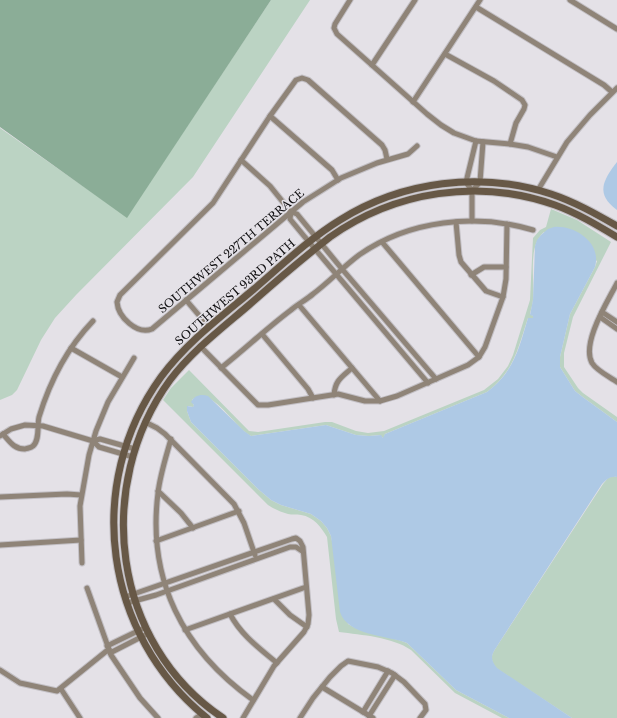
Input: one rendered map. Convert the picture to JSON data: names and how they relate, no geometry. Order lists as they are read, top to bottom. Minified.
{"streets":{"street":["SOUTHWEST 227TH TERRACE","SOUTHWEST 93RD PATH"]}}
